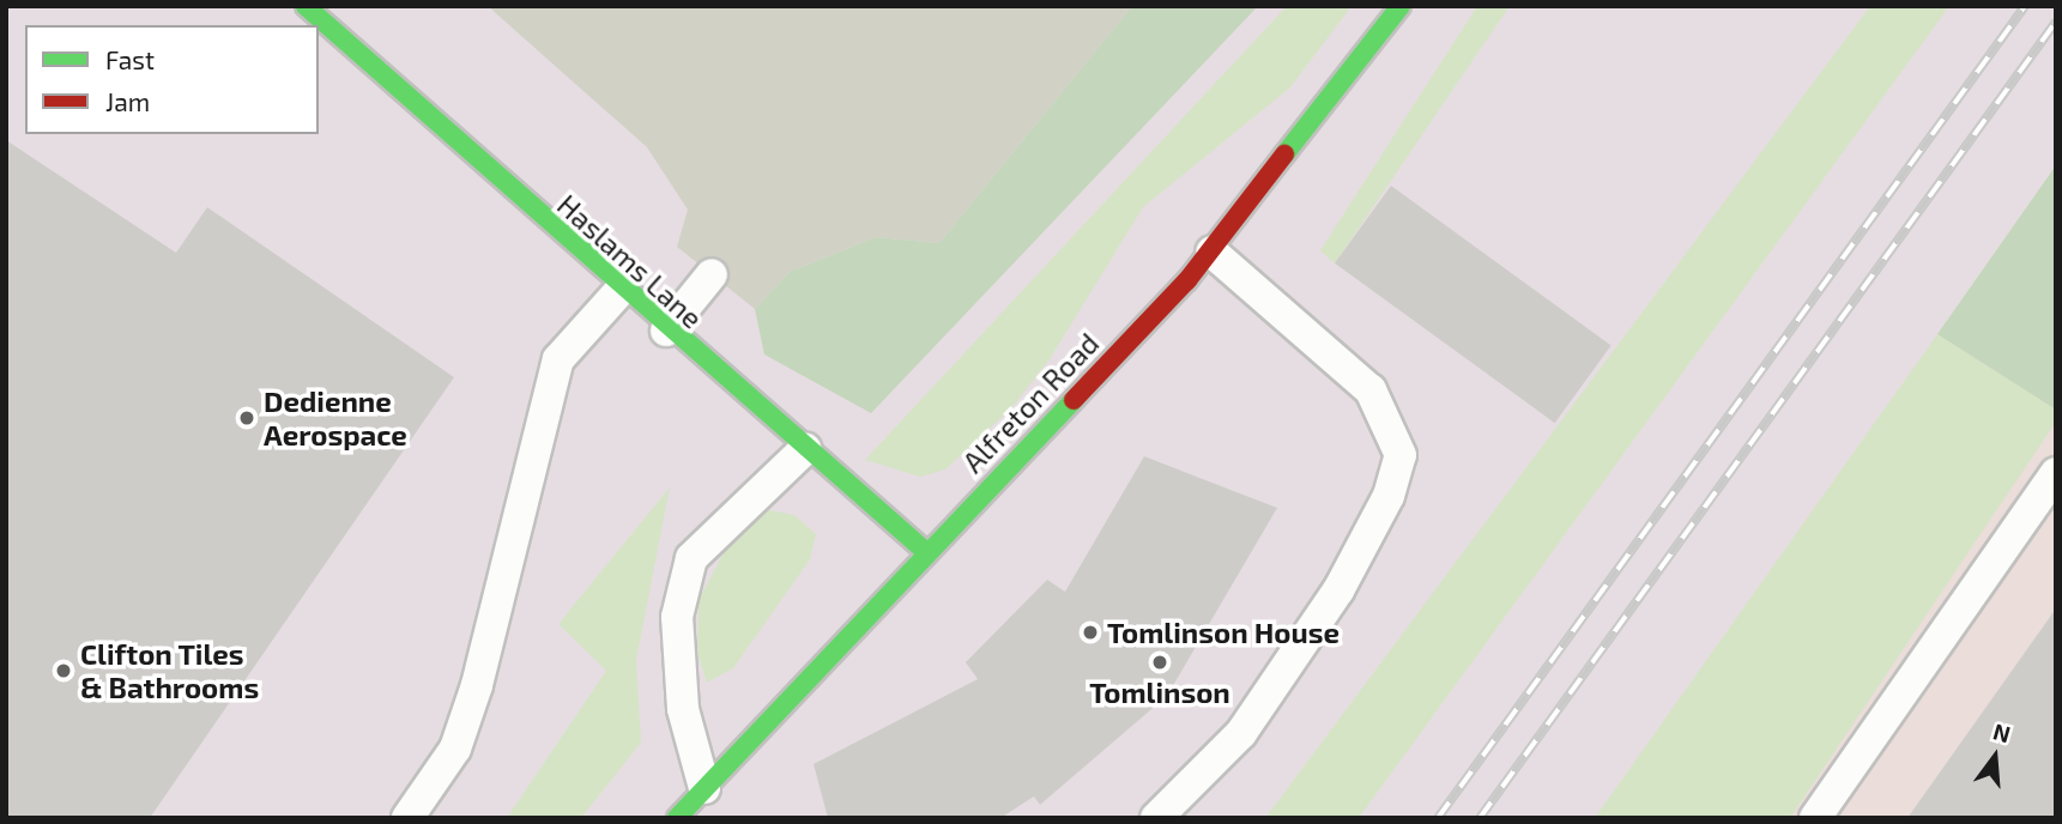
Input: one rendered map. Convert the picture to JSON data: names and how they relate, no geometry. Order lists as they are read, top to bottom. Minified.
{"streets":{"street":["Haslams Lane","Alfreton Road"]},"crossings":[["Haslams Lane","Alfreton Road"]],"places":["Dedienne Aerospace","Tomlinson House","Tomlinson","Clifton Tiles & Bathrooms"],"legend":["Fast","Jam"],"north":"top"}
